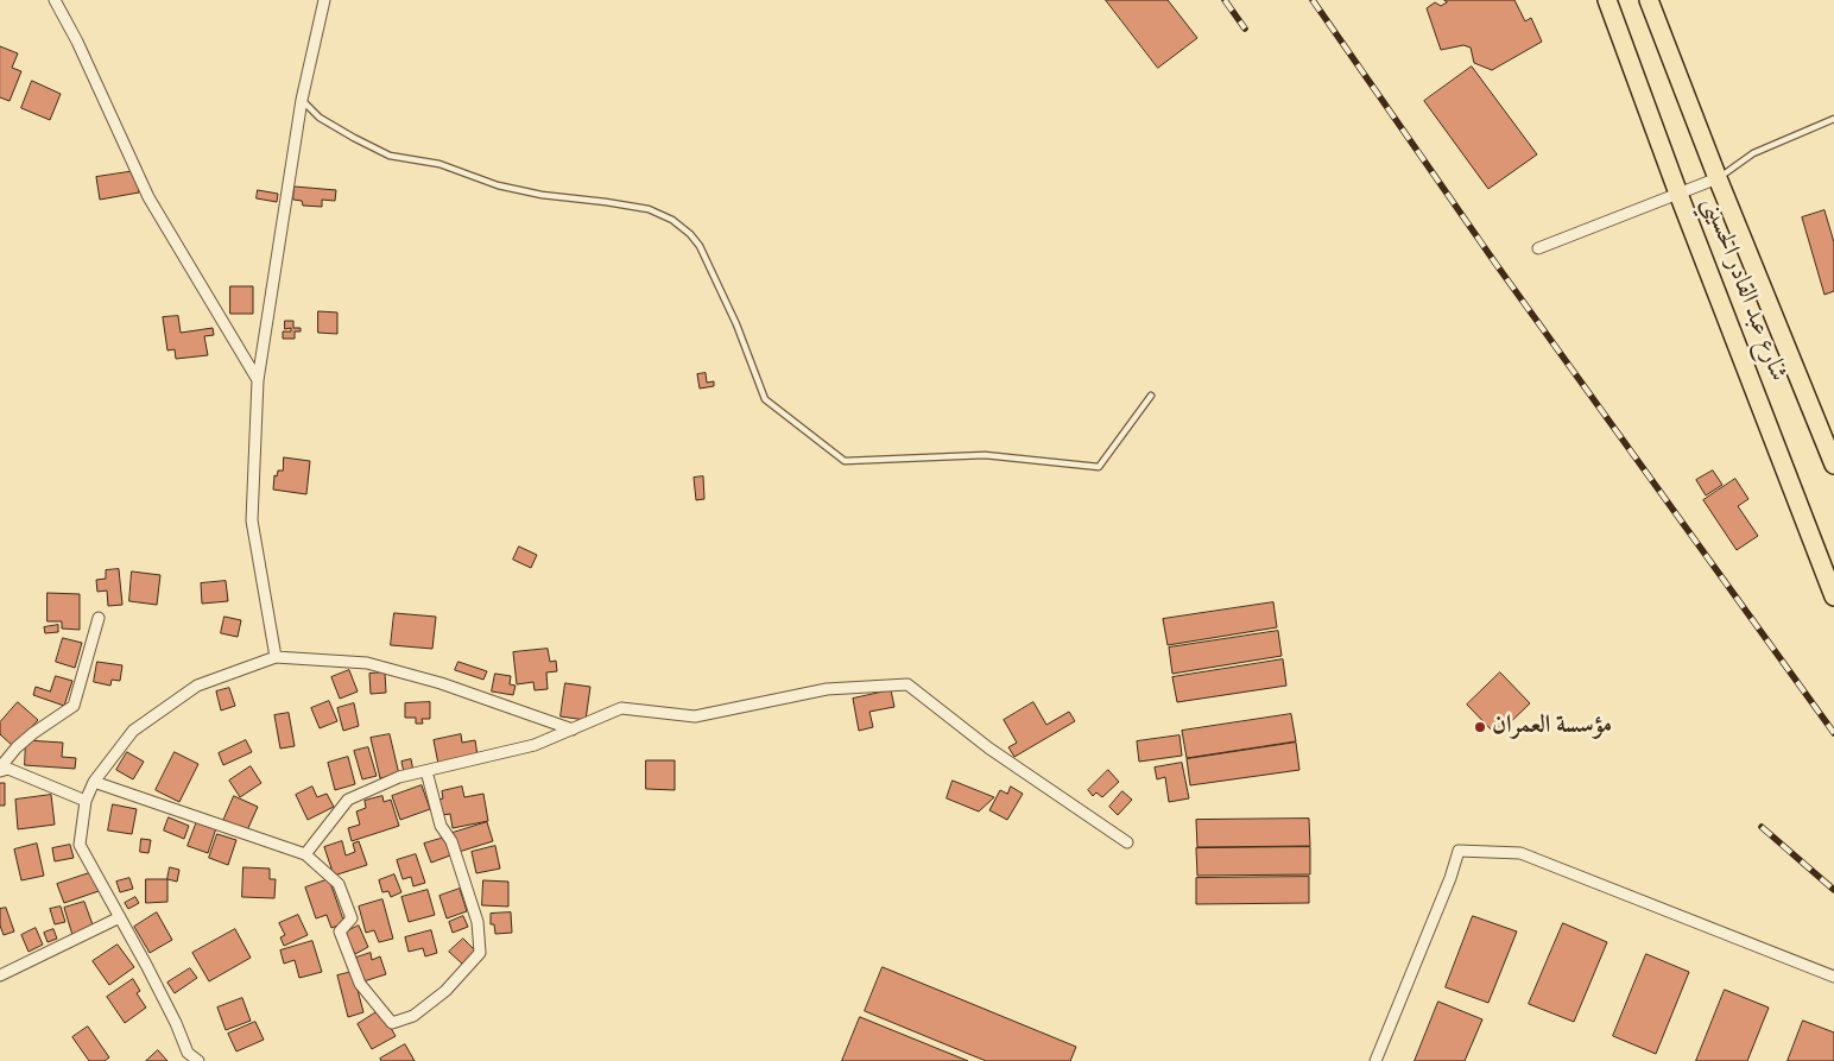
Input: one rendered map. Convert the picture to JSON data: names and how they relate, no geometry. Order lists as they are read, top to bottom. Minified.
{"streets":{"main road":["شارع عبد القادر الحسيني"]},"places":["مؤسسة العمران"]}
